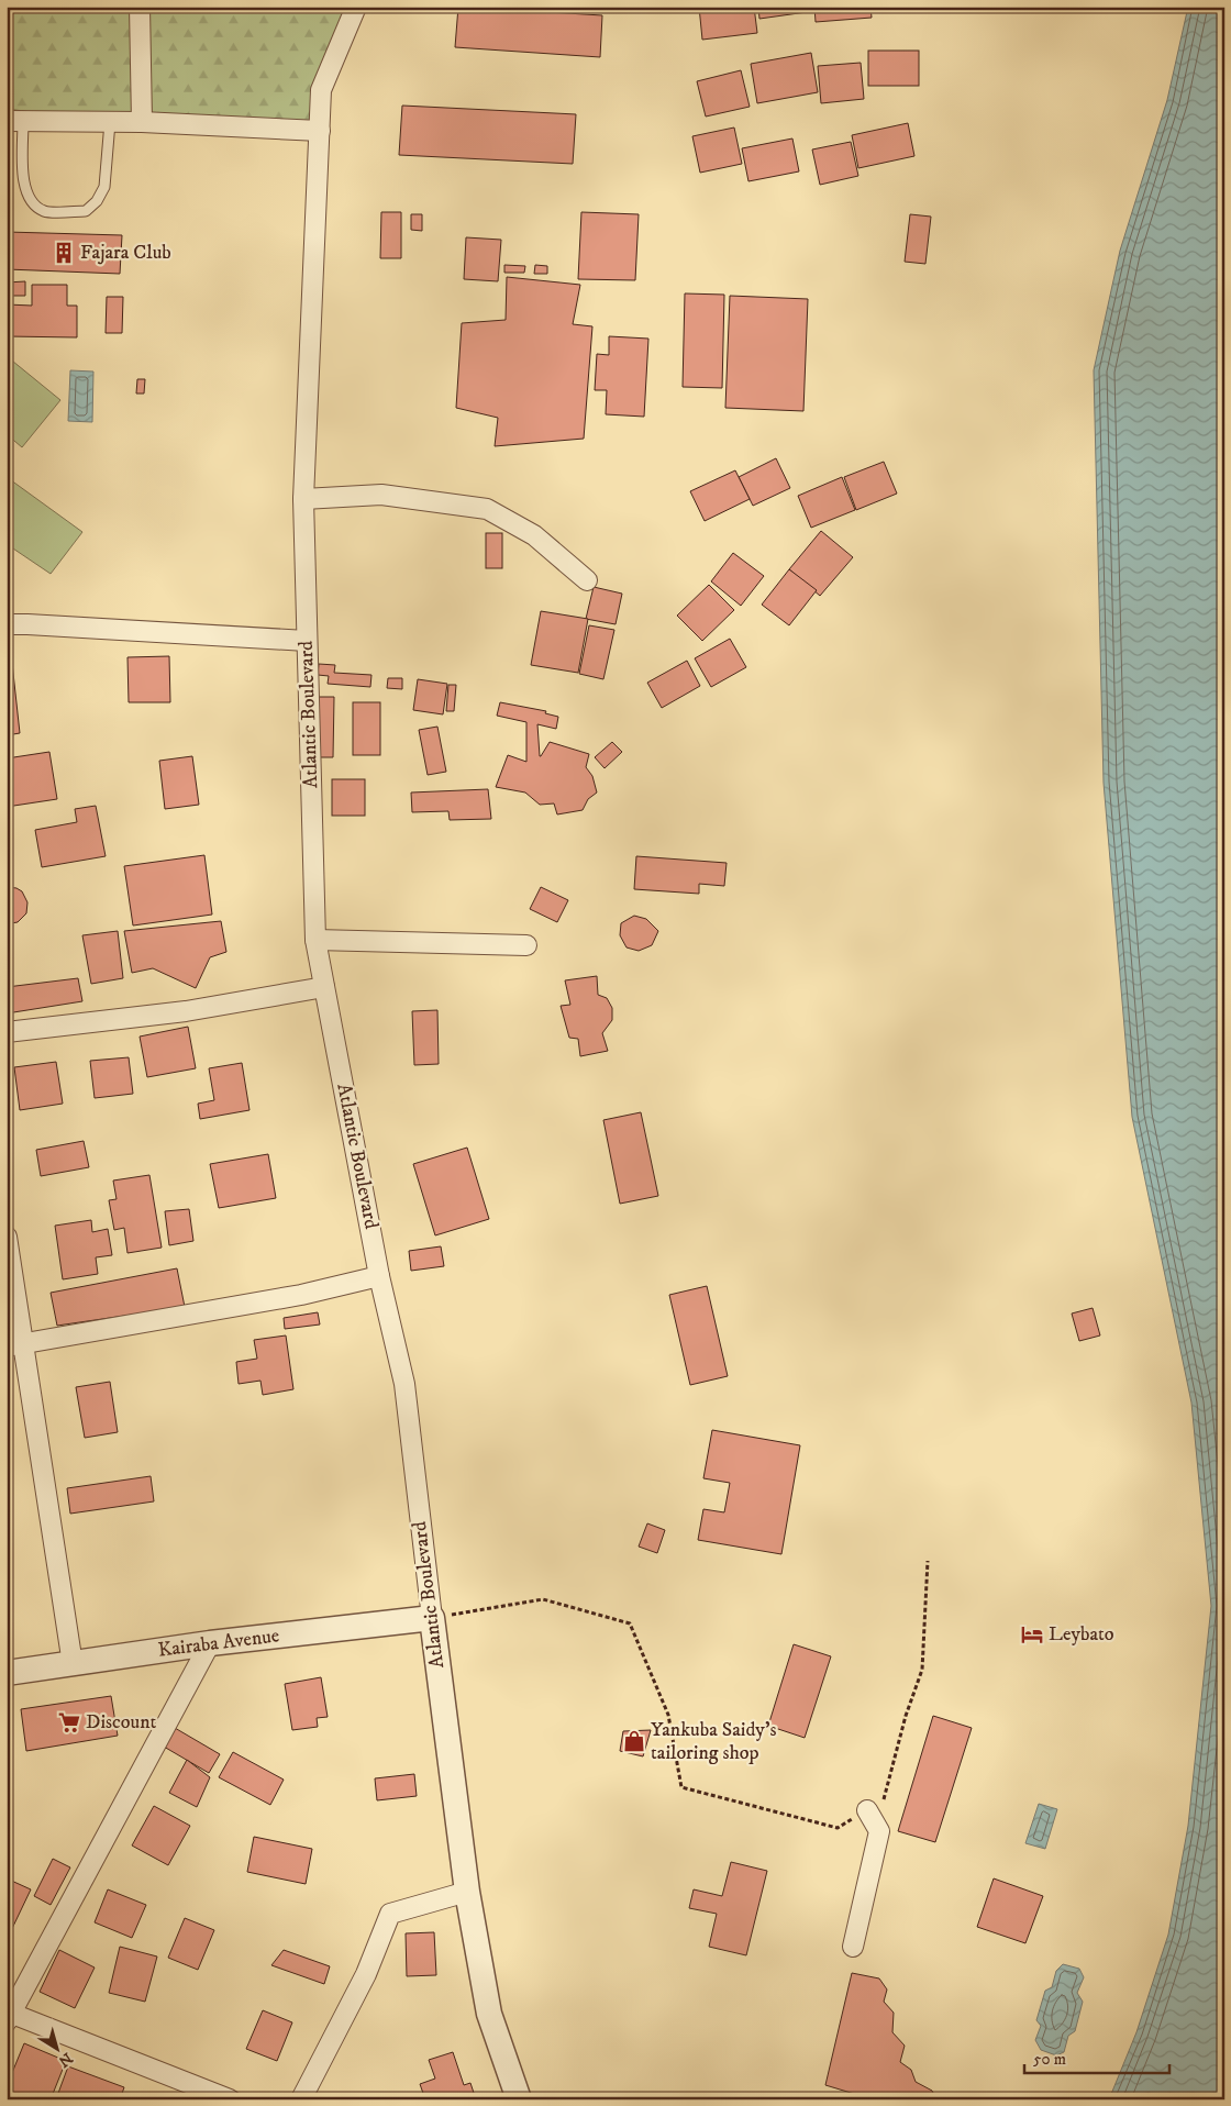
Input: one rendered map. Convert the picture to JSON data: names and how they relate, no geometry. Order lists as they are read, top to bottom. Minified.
{"streets":{"street":["Atlantic Boulevard","Kairaba Avenue"]},"crossings":[["Atlantic Boulevard","Kairaba Avenue"]],"places":{"building":["Fajara Club"],"hotel":["Leybato"],"supermarket":["Discount"],"shop":["Yankuba Saidy's tailoring shop"]},"scale_bar":"50 m","north":"bottom right"}
